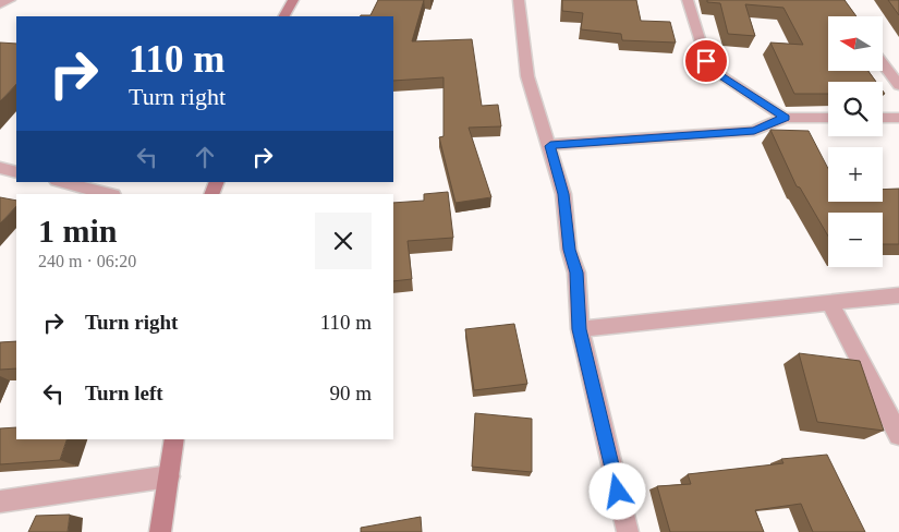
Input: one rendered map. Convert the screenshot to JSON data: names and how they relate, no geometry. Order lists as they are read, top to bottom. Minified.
{"north":"left","page":{"map_buttons":["+","−"],"turn":["110 m","Turn right"],"heading":["1 min","240 m · 06:20"],"list":[{"name":"Turn right","value":"110 m"},{"name":"Turn left","value":"90 m"}]}}
